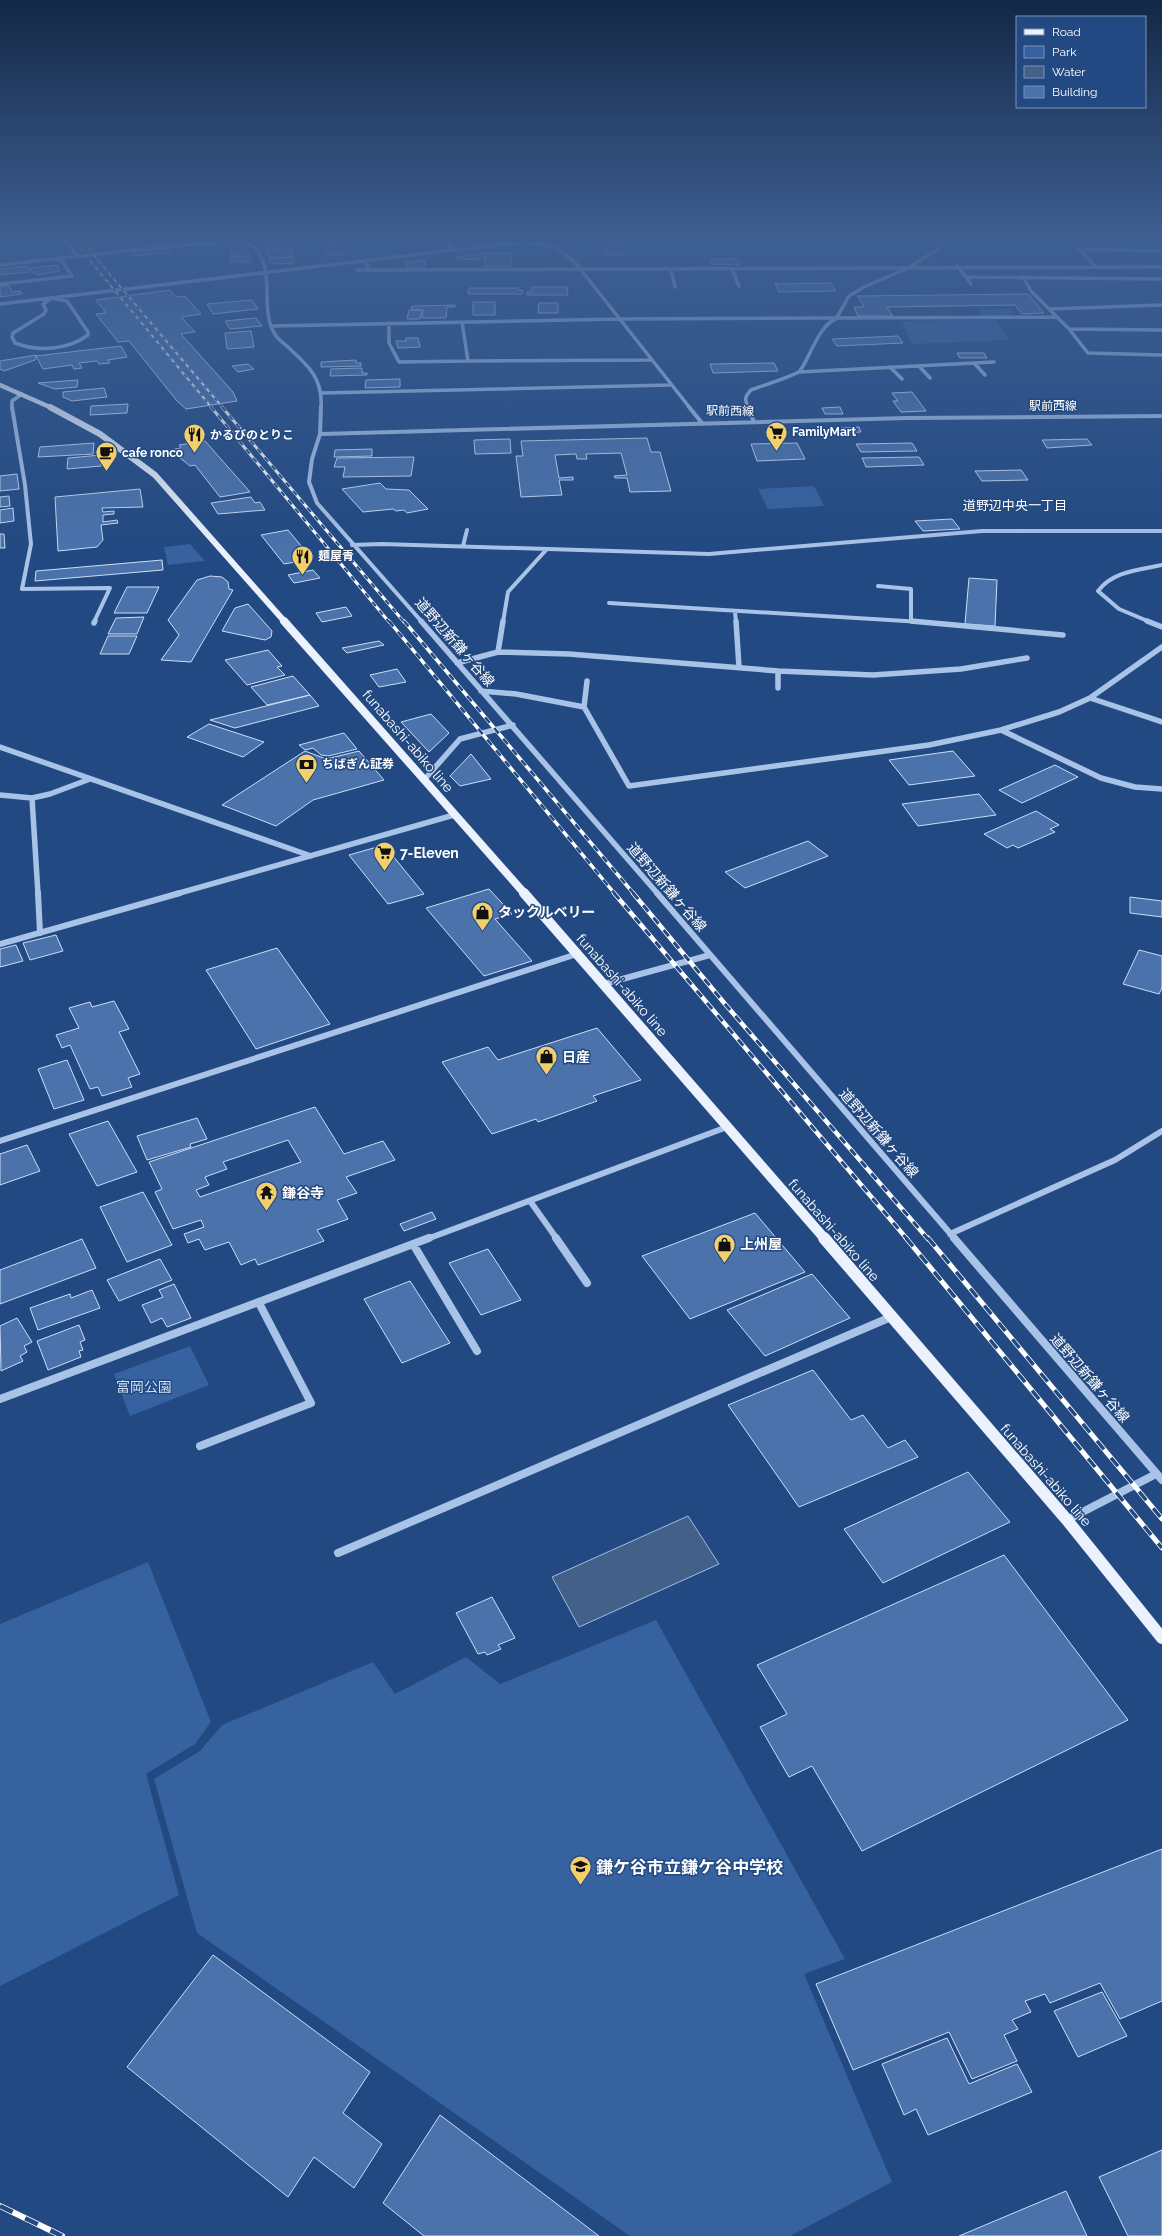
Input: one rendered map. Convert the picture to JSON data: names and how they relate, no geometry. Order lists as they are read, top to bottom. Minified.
{"streets":{"main road":["funabashi-abiko line"],"street":["駅前西線","道野辺新鎌ヶ谷線"]},"districts":["道野辺中央一丁目"],"parks":["富岡公園"],"places":{"supermarket":["FamilyMart","7-Eleven"],"restaurant":["かるびのとりこ","麺屋青"],"cafe":["cafe ronco"],"bank":["ちばぎん証券"],"shop":["タックルベリー","日産","上州屋"],"temple":["鎌谷寺"],"school or university":["鎌ケ谷市立鎌ケ谷中学校"]},"legend":["Road","Park","Water","Building"]}
